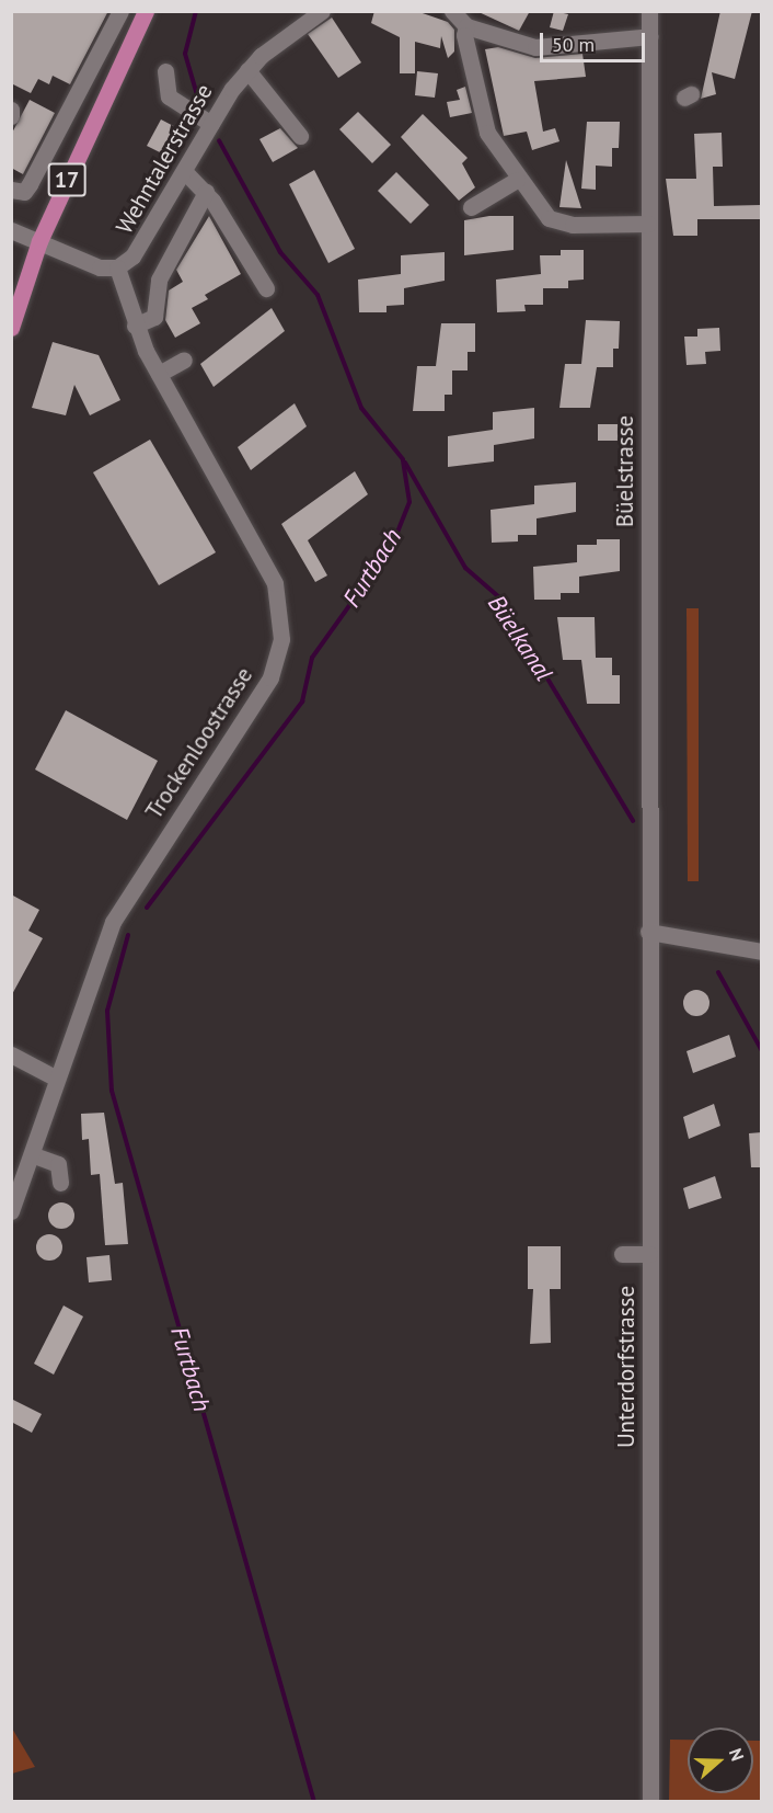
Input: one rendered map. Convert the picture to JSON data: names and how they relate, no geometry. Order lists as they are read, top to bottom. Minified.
{"streets":{"main road":["17"],"street":["Wehntalerstrasse","Büelstrasse","Trockenloostrasse","Unterdorfstrasse"]},"crossings":[["Wehntalerstrasse","17"],["Wehntalerstrasse","Trockenloostrasse"],["Büelstrasse","Unterdorfstrasse"]],"water":["Furtbach","Büelkanal"],"scale_bar":"50 m","north":"right"}
